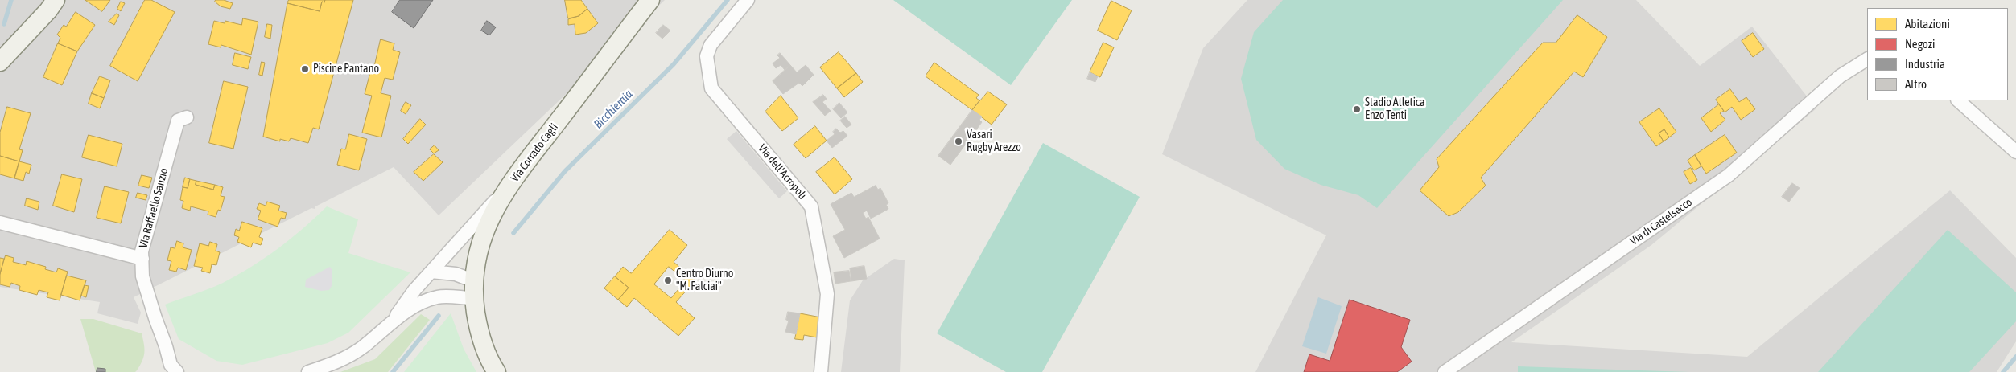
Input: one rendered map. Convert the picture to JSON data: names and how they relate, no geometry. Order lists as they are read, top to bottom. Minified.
{"streets":{"main road":["Via Corrado Cagli"],"street":["Via dell'Acropoli","Via Raffaello Sanzio","Via di Castelsecco"]},"water":["Bicchieraia"],"places":["Piscine Pantano","Stadio Atletica Enzo Tenti","Vasari Rugby Arezzo","Centro Diurno \"M. Falciai\""],"legend":["Abitazioni","Negozi","Industria","Altro"]}
